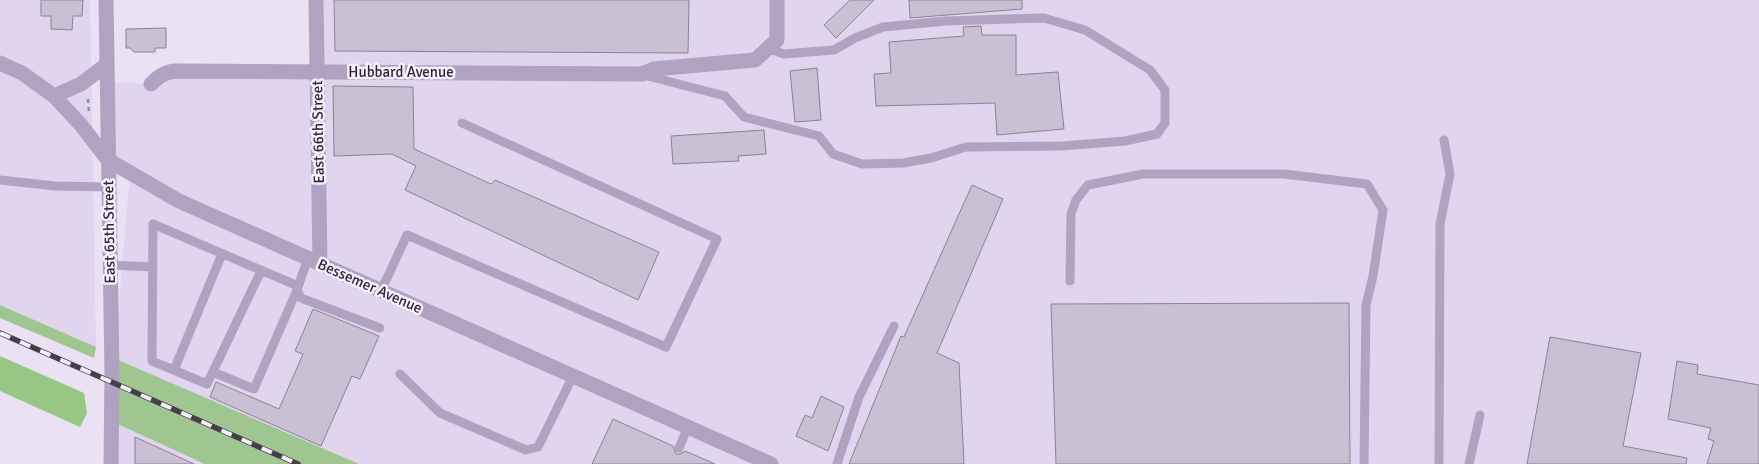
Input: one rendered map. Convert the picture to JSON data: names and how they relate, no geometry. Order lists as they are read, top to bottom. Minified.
{"streets":{"street":["Hubbard Avenue","East 66th Street","East 65th Street","Bessemer Avenue"]},"crossings":[["Hubbard Avenue","East 66th Street"],["East 66th Street","Bessemer Avenue"],["East 65th Street","Bessemer Avenue"]]}
